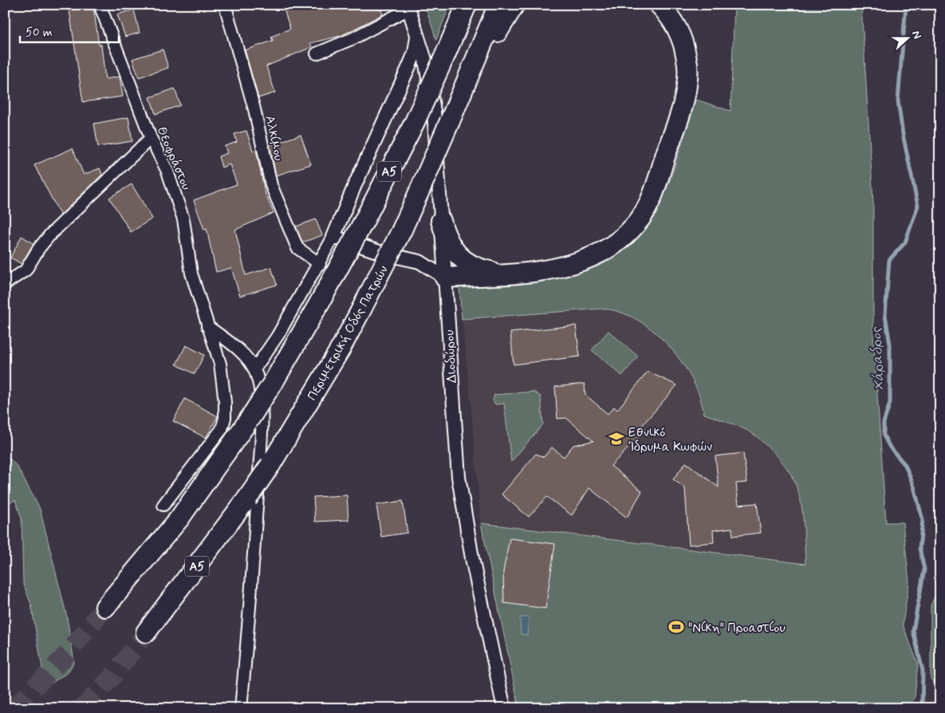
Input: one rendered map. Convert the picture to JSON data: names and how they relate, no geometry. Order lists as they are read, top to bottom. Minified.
{"streets":{"highway":["Α5","Περιμετρική Οδός Πατρών"],"street":["Αλκίμου","Θεοφράστου","Διοδώρου"]},"water":["Χάραδρος"],"places":{"school or university":["Εθνικό Ίδρυμα Κωφών"],"sports":["\"Νίκη\" Προαστίου"]},"scale_bar":"50 m","north":"right"}
